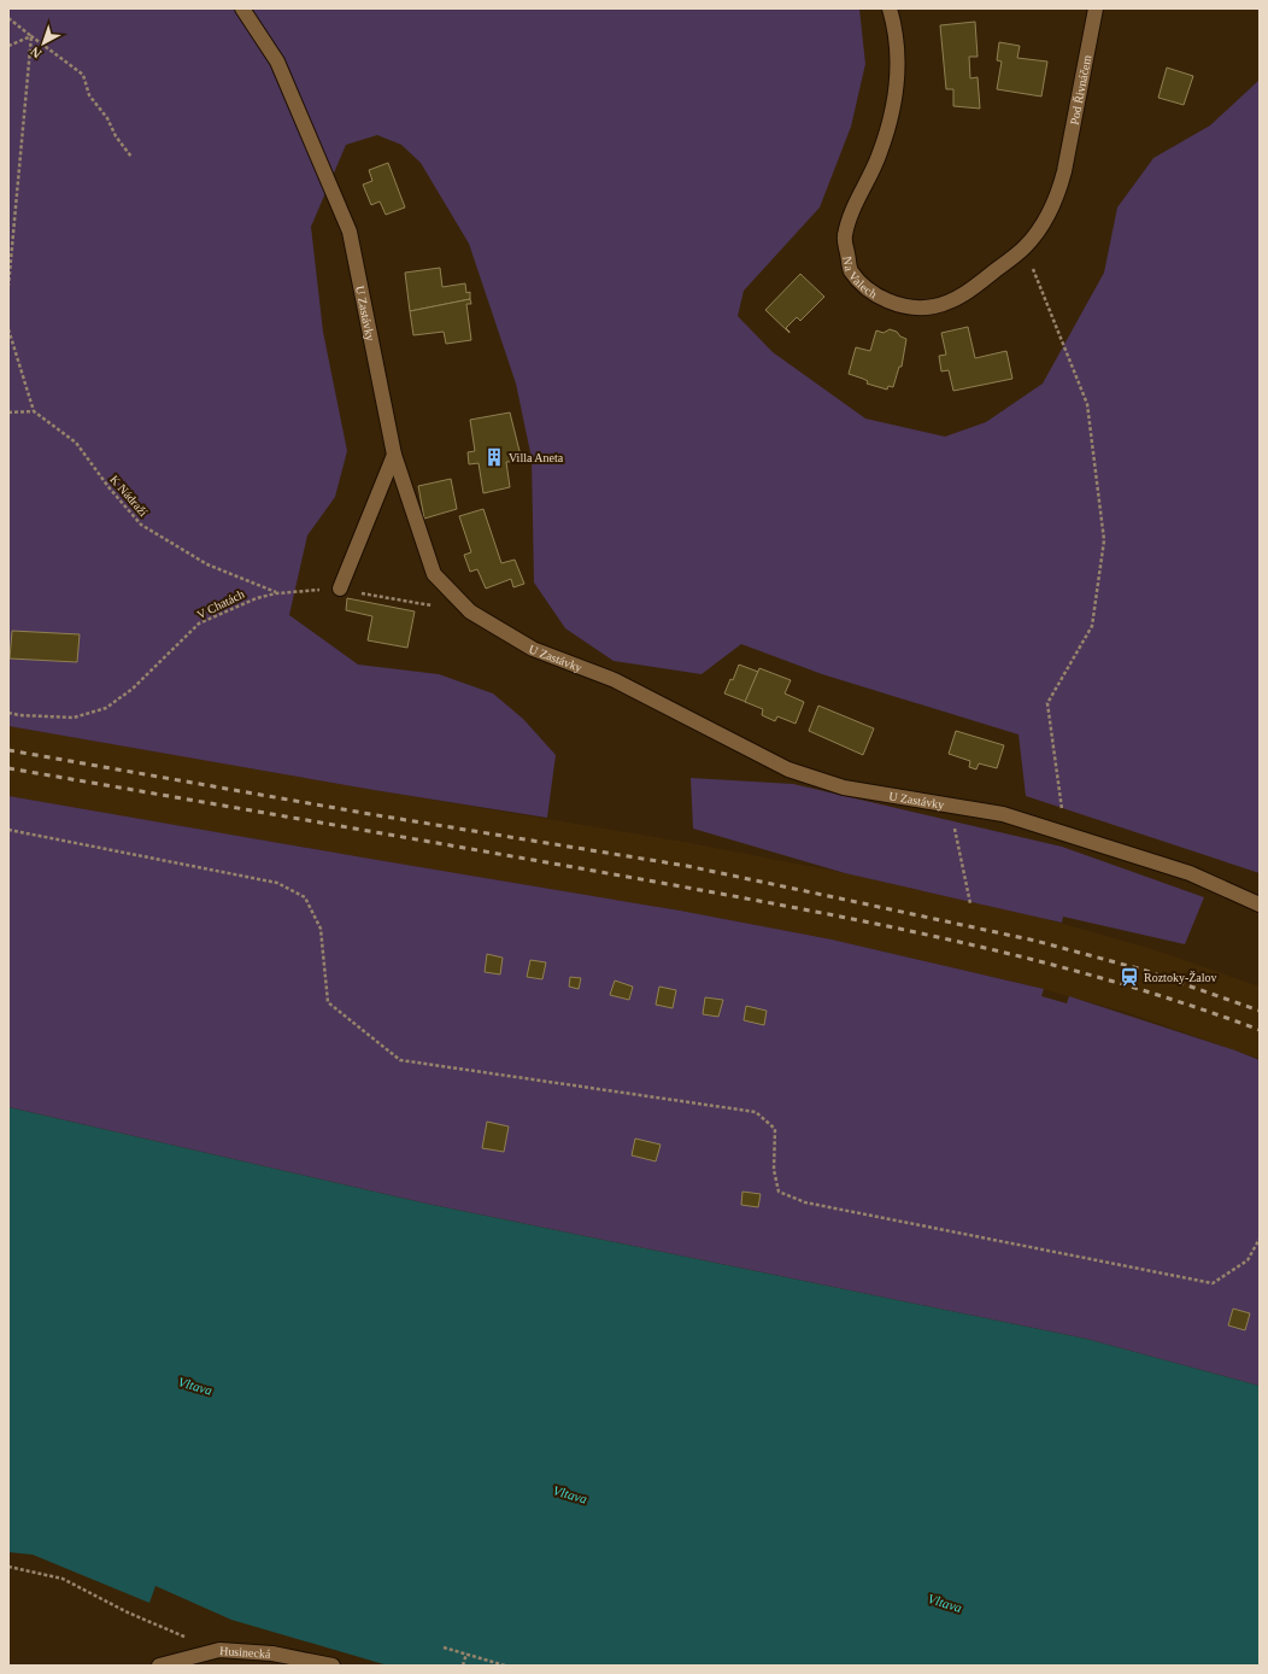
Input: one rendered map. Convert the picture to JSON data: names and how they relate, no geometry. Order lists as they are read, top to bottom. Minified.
{"streets":{"street":["Pod Řivnáčem","Na Valech","U Zastávky","Husinecká"],"path":["K Nádraží","V Chatách"]},"crossings":[["Pod Řivnáčem","Na Valech"],["K Nádraží","V Chatách"]],"water":["Vltava"],"places":{"building":["Villa Aneta"],"station":["Roztoky-Žalov"]},"north":"bottom left"}
